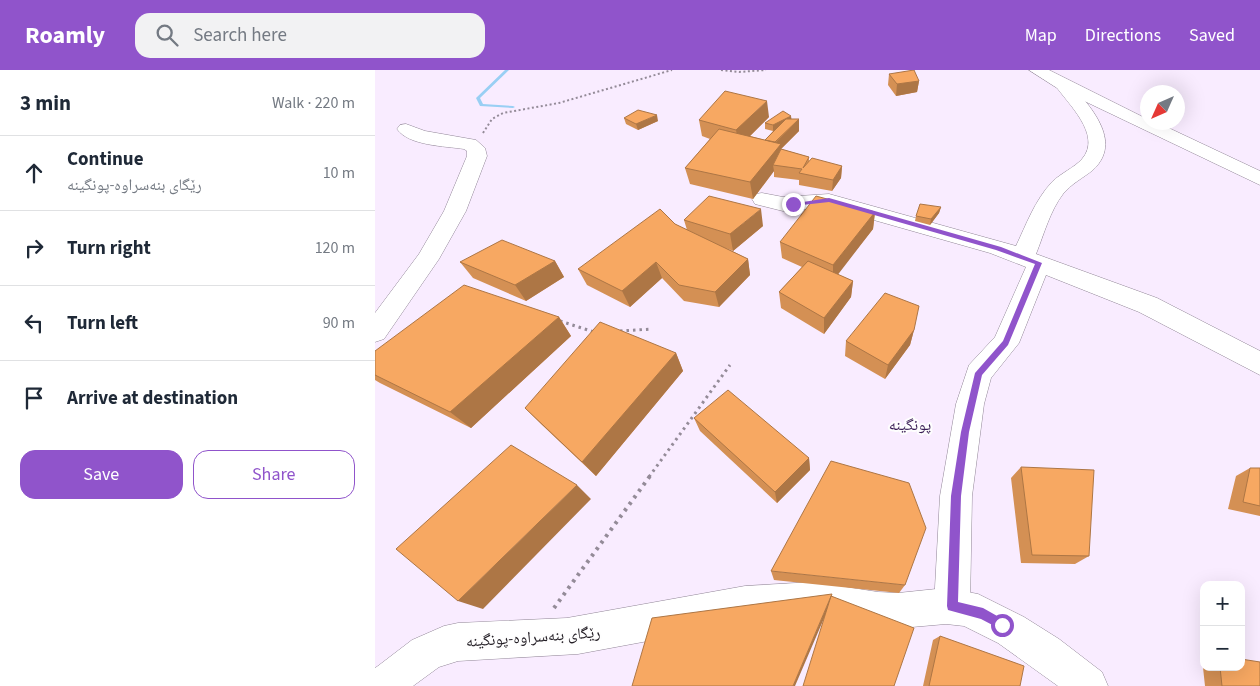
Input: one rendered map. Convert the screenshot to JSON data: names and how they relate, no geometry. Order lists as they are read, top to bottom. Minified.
{"streets":{"street":["رێگای بنەسراوە-پونگینە"]},"districts":["پونگینە"],"north":"bottom left","page":{"header":"Roamly","search":"Search here","nav":["Map","Directions","Saved"],"heading":["3 min","Walk · 220 m"],"list":[["Continue","رێگای بنەسراوە-پونگینە","10 m"],["Turn right","120 m"],["Turn left","90 m"],"Arrive at destination"],"buttons":["Save","Share"],"map_buttons":["+","−"]}}
